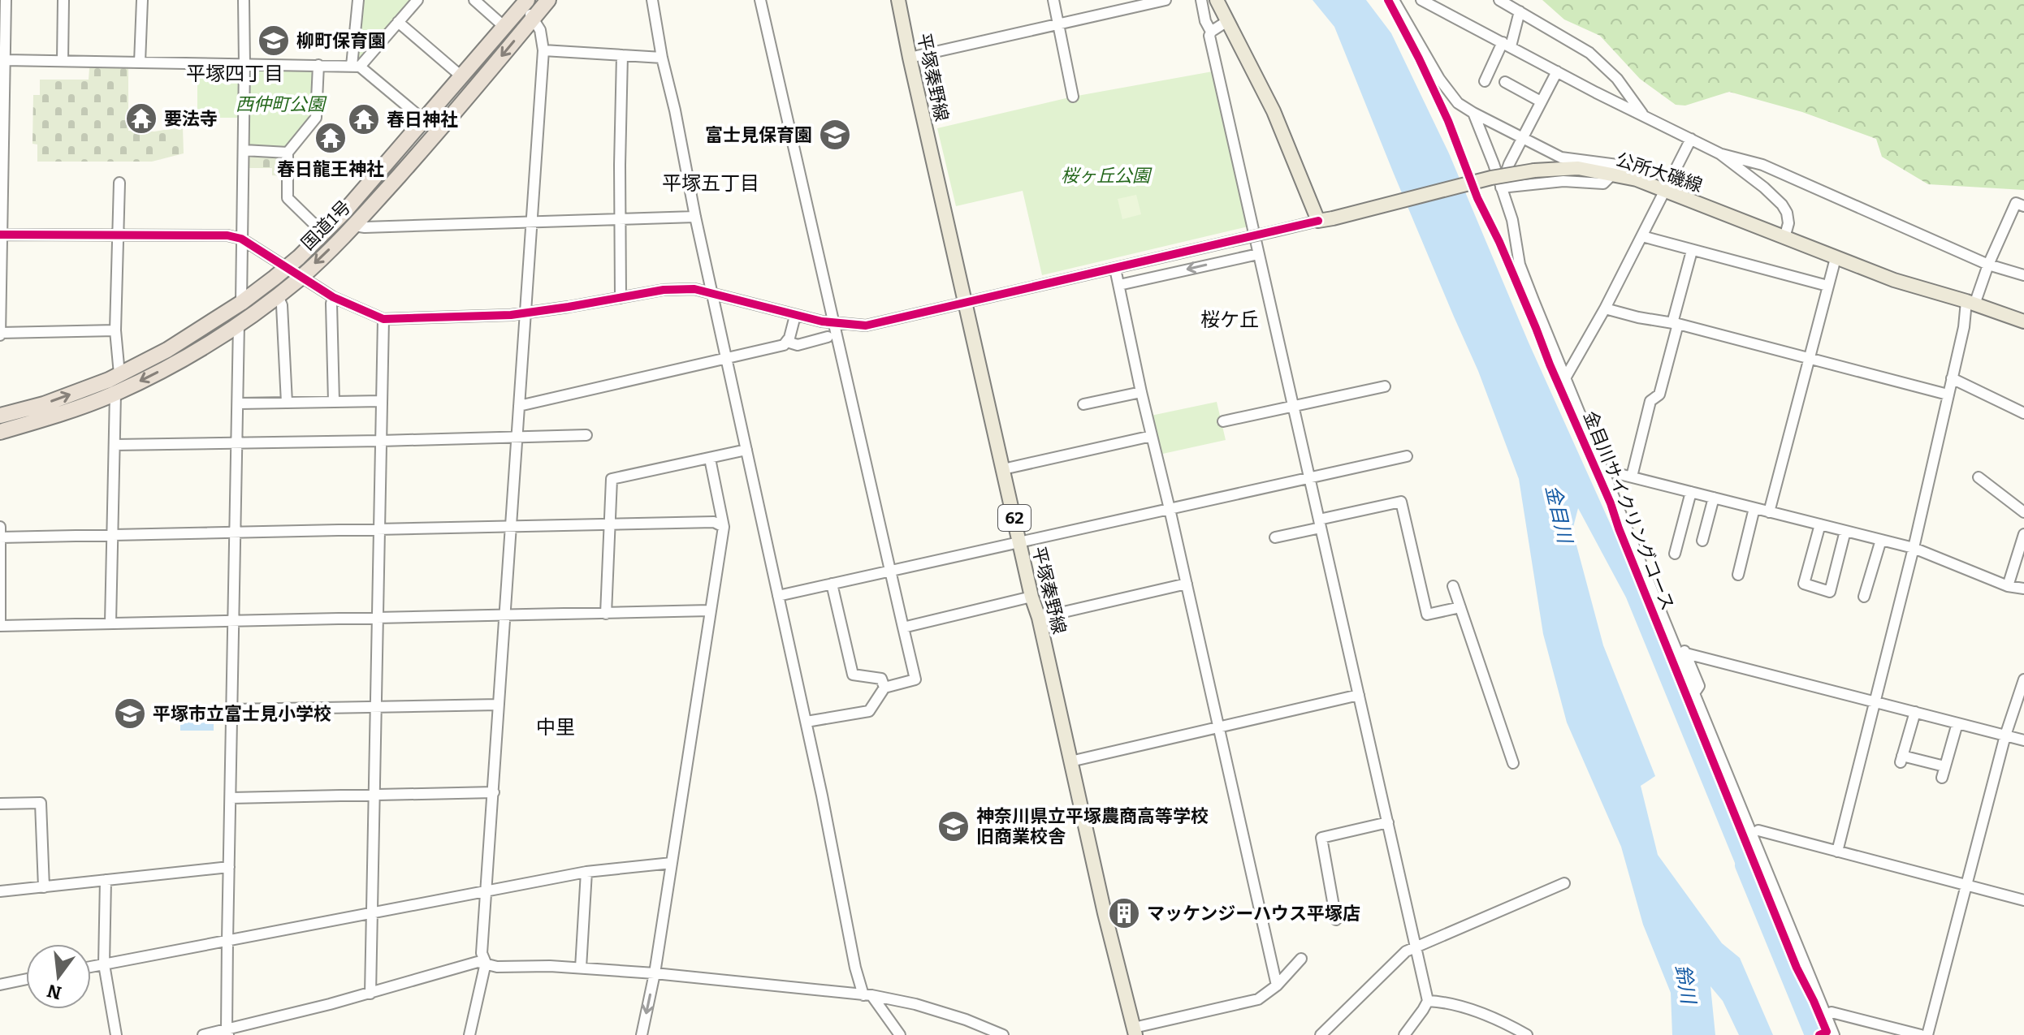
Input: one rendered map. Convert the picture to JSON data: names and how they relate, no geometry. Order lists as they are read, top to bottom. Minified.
{"streets":{"highway":["国道1号"],"main road":["平塚秦野線","公所大磯線","62"],"cycle path":["金目川サイクリングコース"]},"districts":["平塚四丁目","平塚五丁目","桜ケ丘","中里"],"water":["金目川","鈴川"],"parks":["西仲町公園","桜ヶ丘公園"],"places":{"school or university":["柳町保育園","富士見保育園","平塚市立富士見小学校","神奈川県立平塚農商高等学校 旧商業校舎"],"temple":["要法寺","春日神社","春日龍王神社"],"building":["マッケンジーハウス平塚店"]},"north":"bottom"}
